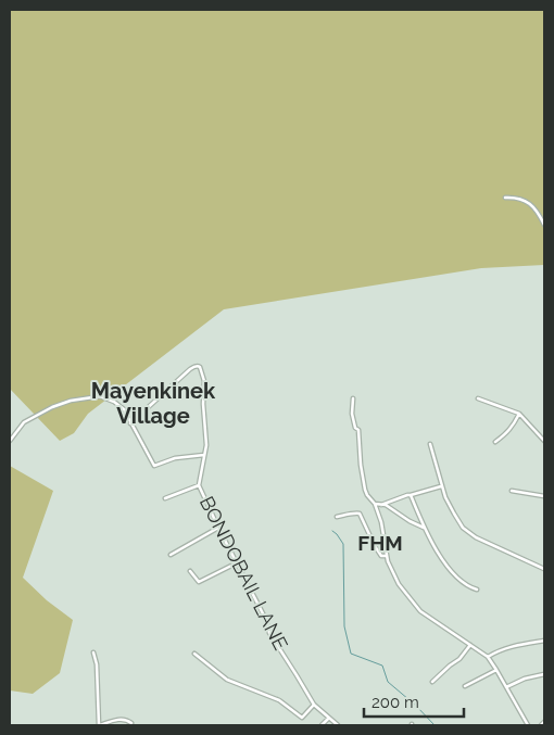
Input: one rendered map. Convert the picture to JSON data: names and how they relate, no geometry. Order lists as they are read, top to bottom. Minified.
{"streets":{"street":["BONDOBAIL LANE"]},"districts":["Mayenkinek Village","FHM"],"scale_bar":"200 m"}
